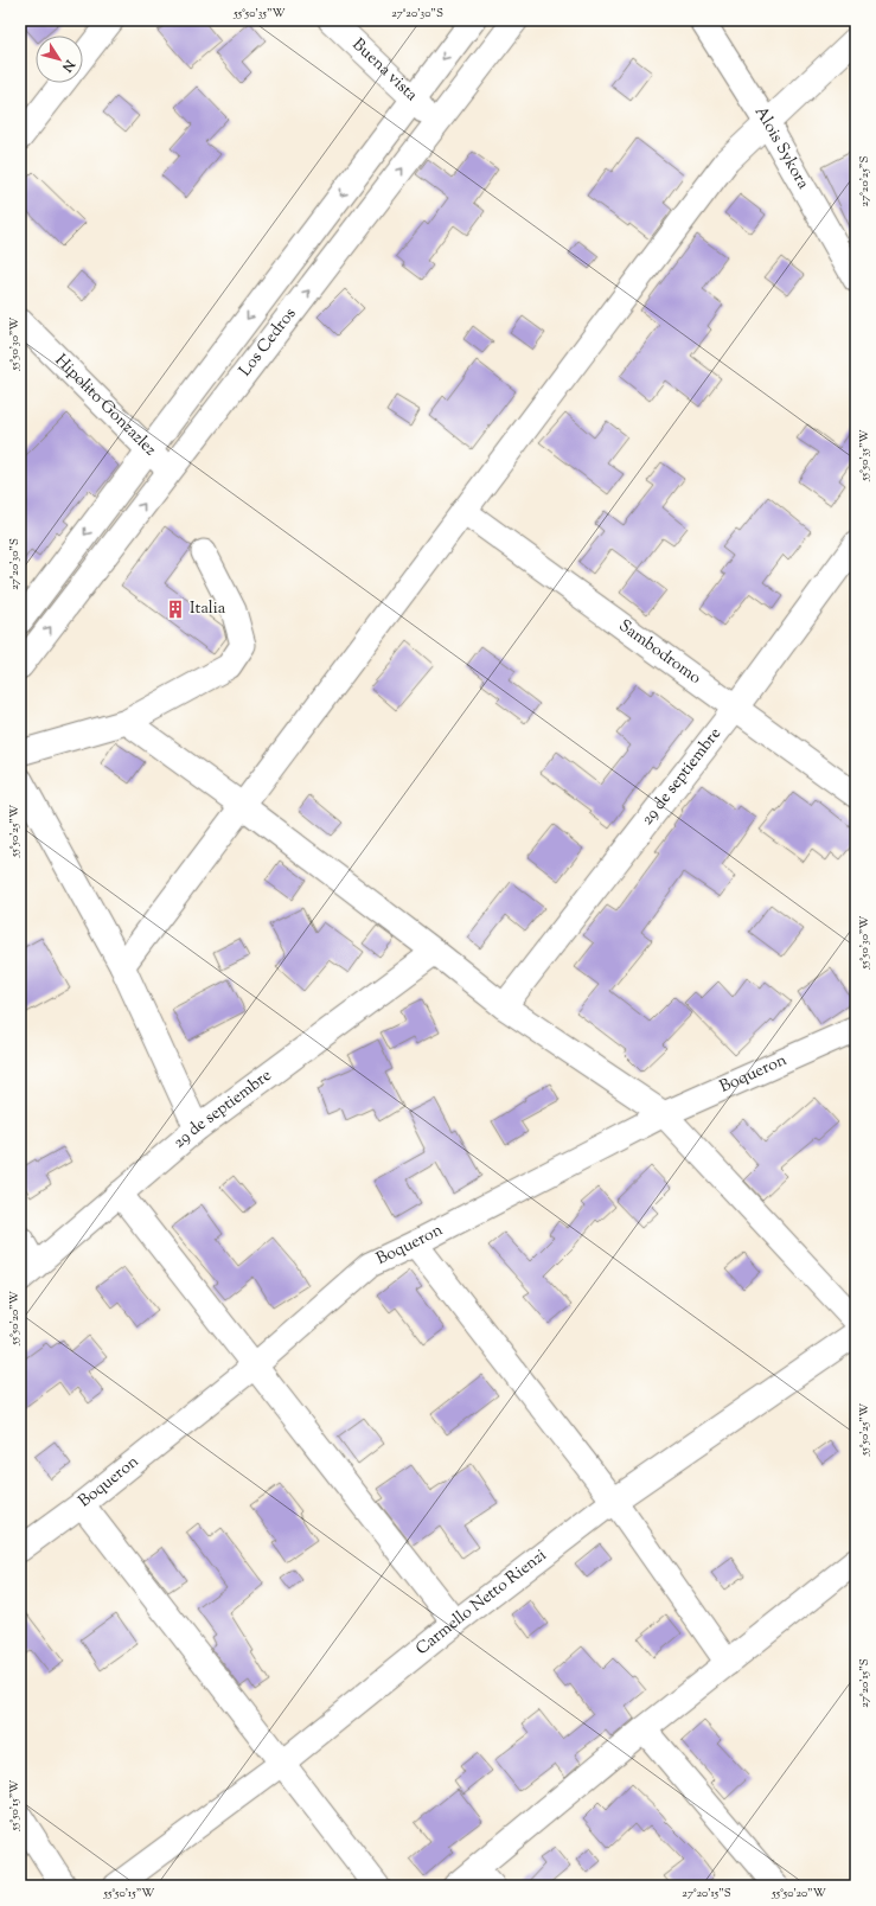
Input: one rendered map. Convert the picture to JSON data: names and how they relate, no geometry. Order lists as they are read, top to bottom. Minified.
{"streets":{"street":["Buena vista","Alois Sykora","Los Cedros","Hipolito Gonzazlez","Sambodromo","29 de septiembre","Boqueron","Carmello Netto Rienzi"]},"crossings":[["Buena vista","Los Cedros"],["Los Cedros","Hipolito Gonzazlez"],["Sambodromo","29 de septiembre"]],"places":{"building":["Italia"]},"north":"bottom right","coordinates":["55°50'35\"W","27°20'30\"S","27°20'25\"S","55°50'30\"W","55°50'25\"W","55°50'20\"W","27°20'15\"S","55°50'15\"W"]}
